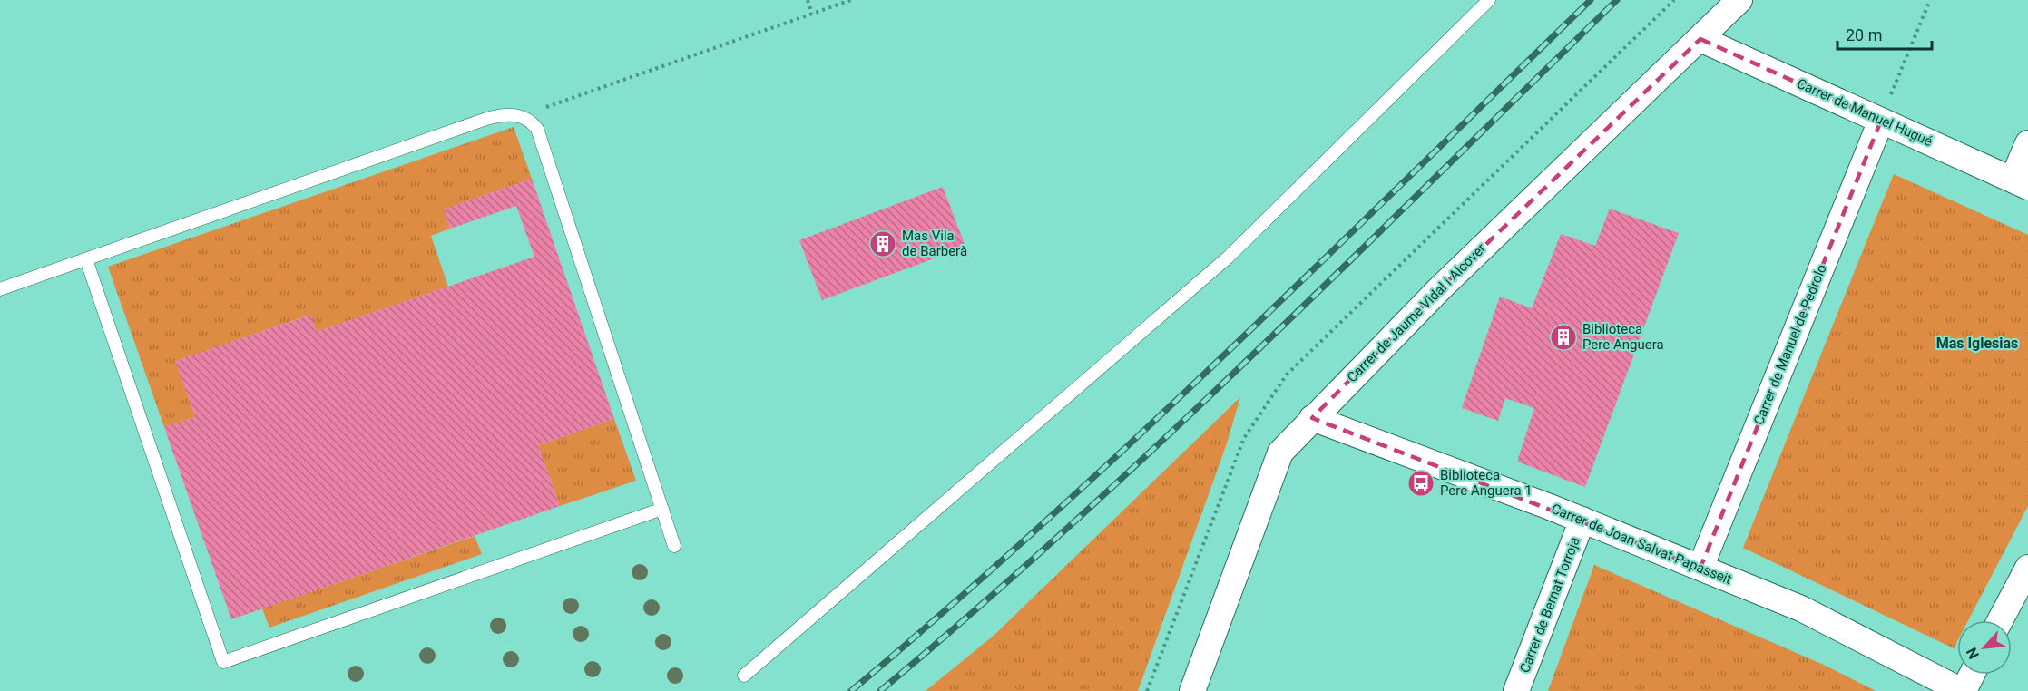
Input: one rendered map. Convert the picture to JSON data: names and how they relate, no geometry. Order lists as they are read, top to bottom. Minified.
{"streets":{"street":["Carrer de Manuel Hugué","Carrer de Jaume Vidal i Alcover","Carrer de Manuel de Pedrolo","Carrer de Joan Salvat Papasseit","Carrer de Bernat Torroja"]},"crossings":[["Carrer de Manuel Hugué","Carrer de Jaume Vidal i Alcover"],["Carrer de Manuel Hugué","Carrer de Manuel de Pedrolo"],["Carrer de Jaume Vidal i Alcover","Carrer de Joan Salvat Papasseit"],["Carrer de Manuel de Pedrolo","Carrer de Joan Salvat Papasseit"],["Carrer de Joan Salvat Papasseit","Carrer de Bernat Torroja"]],"districts":["Mas Iglesias"],"places":{"building":["Mas Vila de Barberà","Biblioteca Pere Anguera"],"bus stop":["Biblioteca Pere Anguera 1"]},"scale_bar":"20 m","north":"bottom left"}
